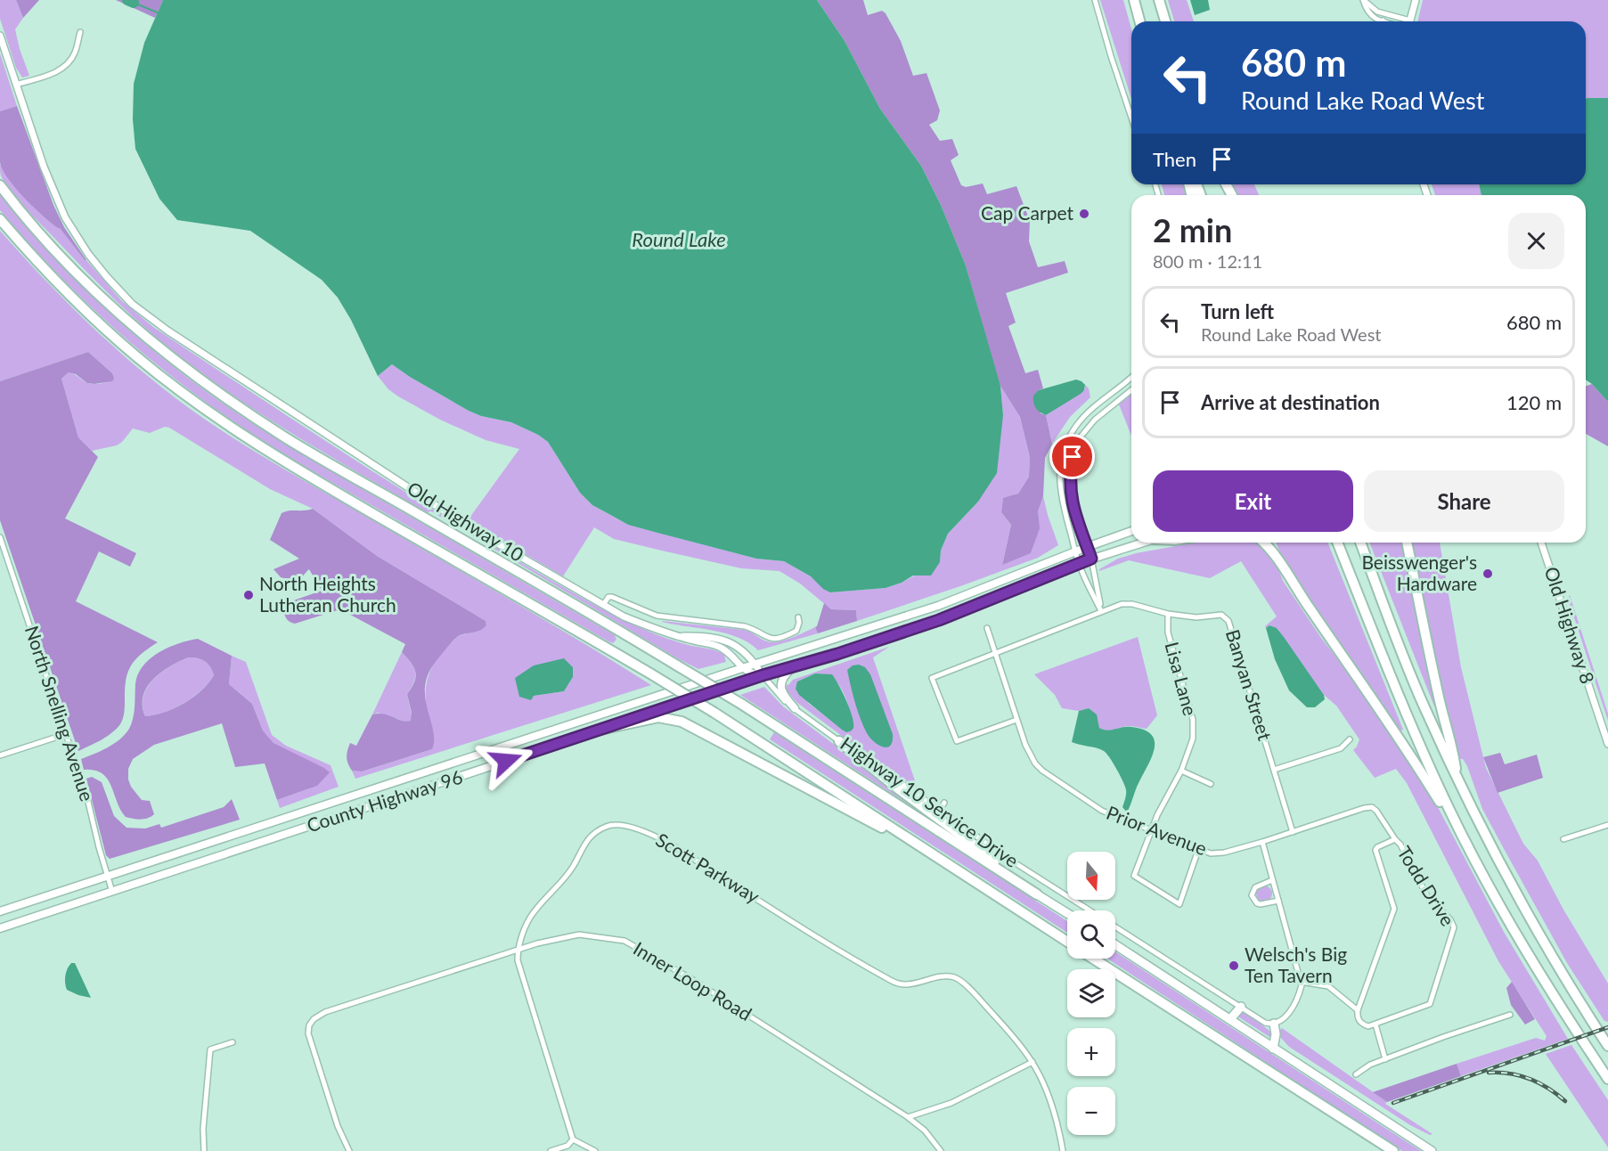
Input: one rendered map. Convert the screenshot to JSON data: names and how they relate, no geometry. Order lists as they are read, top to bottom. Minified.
{"streets":{"main road":["County Highway 96"],"street":["Old Highway 10","Old Highway 8","Lisa Lane","Banyan Street","North Snelling Avenue","Highway 10 Service Drive","Prior Avenue","Scott Parkway","Todd Drive","Inner Loop Road"]},"crossings":[["Old Highway 10","County Highway 96"],["Old Highway 10","Highway 10 Service Drive"],["Lisa Lane","Banyan Street"],["Lisa Lane","Prior Avenue"],["Banyan Street","Prior Avenue"],["Banyan Street","Todd Drive"],["North Snelling Avenue","County Highway 96"],["County Highway 96","Highway 10 Service Drive"],["Prior Avenue","Todd Drive"],["Scott Parkway","Inner Loop Road"]],"water":["Round Lake"],"places":["Cap Carpet","Beisswenger's Hardware","North Heights Lutheran Church","Welsch's Big Ten Tavern"],"north":"bottom","page":{"turn":["680 m","Round Lake Road West"],"then":"Then","heading":["2 min","800 m · 12:11"],"list":[{"name":"Turn left","note":"Round Lake Road West","value":"680 m"},{"name":"Arrive at destination","value":"120 m"}],"buttons":["Exit","Share"],"map_buttons":["+","−"]}}
